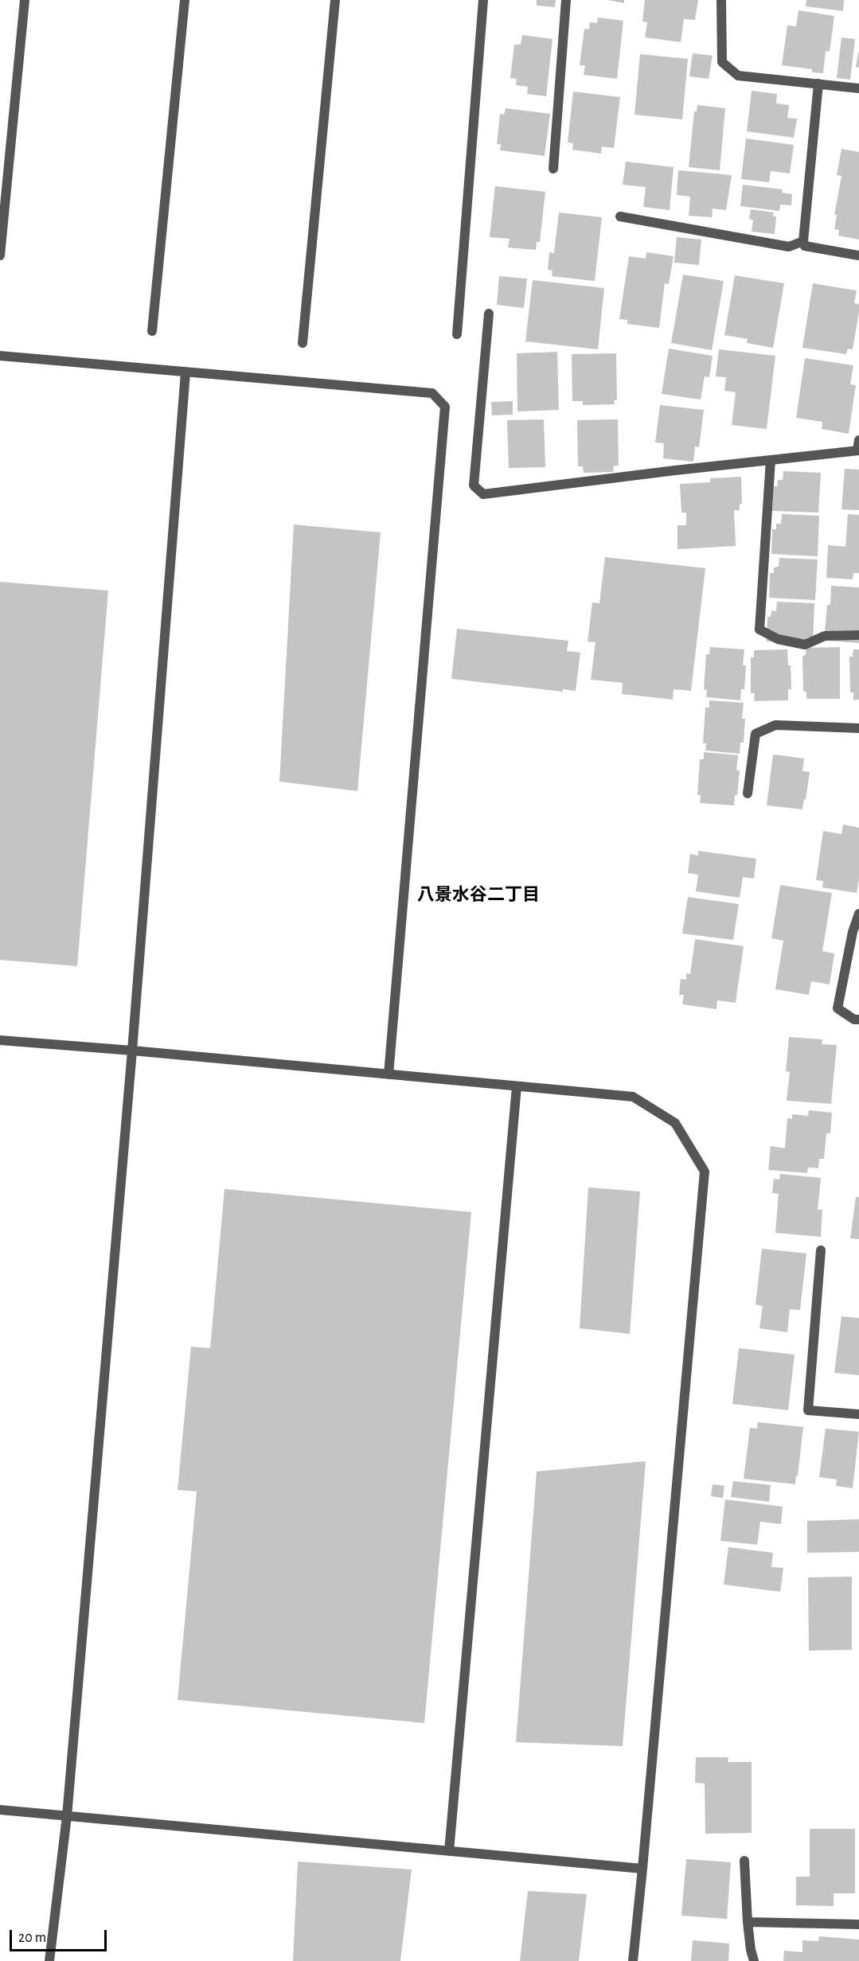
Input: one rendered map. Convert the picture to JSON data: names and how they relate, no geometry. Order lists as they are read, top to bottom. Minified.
{"districts":["八景水谷二丁目"],"scale_bar":"20 m"}
